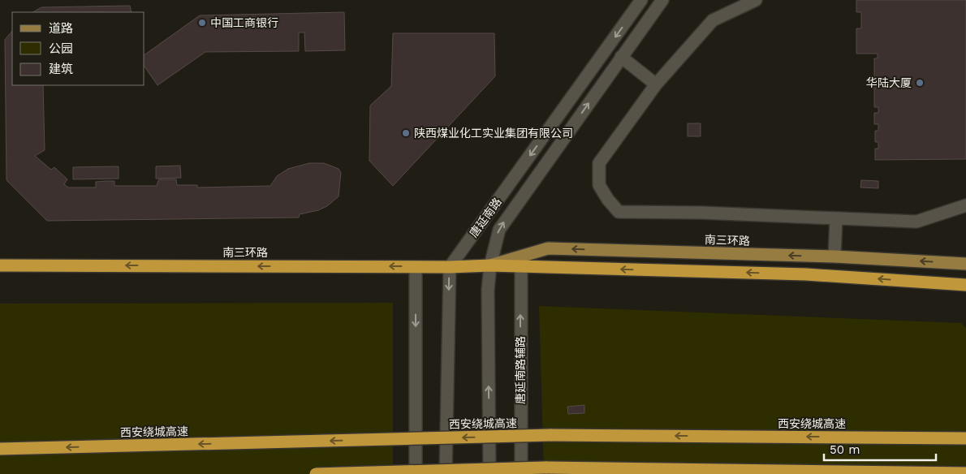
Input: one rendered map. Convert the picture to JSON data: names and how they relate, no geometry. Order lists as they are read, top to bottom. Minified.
{"streets":{"highway":["南三环路","西安绕城高速"],"street":["唐延南路","唐延南路辅路"]},"crossings":[["唐延南路","南三环路"],["南三环路","唐延南路辅路"]],"one_way":["南三环路"],"places":["中国工商银行","华陆大厦","陕西煤业化工实业集团有限公司"],"legend":["道路","公园","建筑"],"scale_bar":"50 m"}
